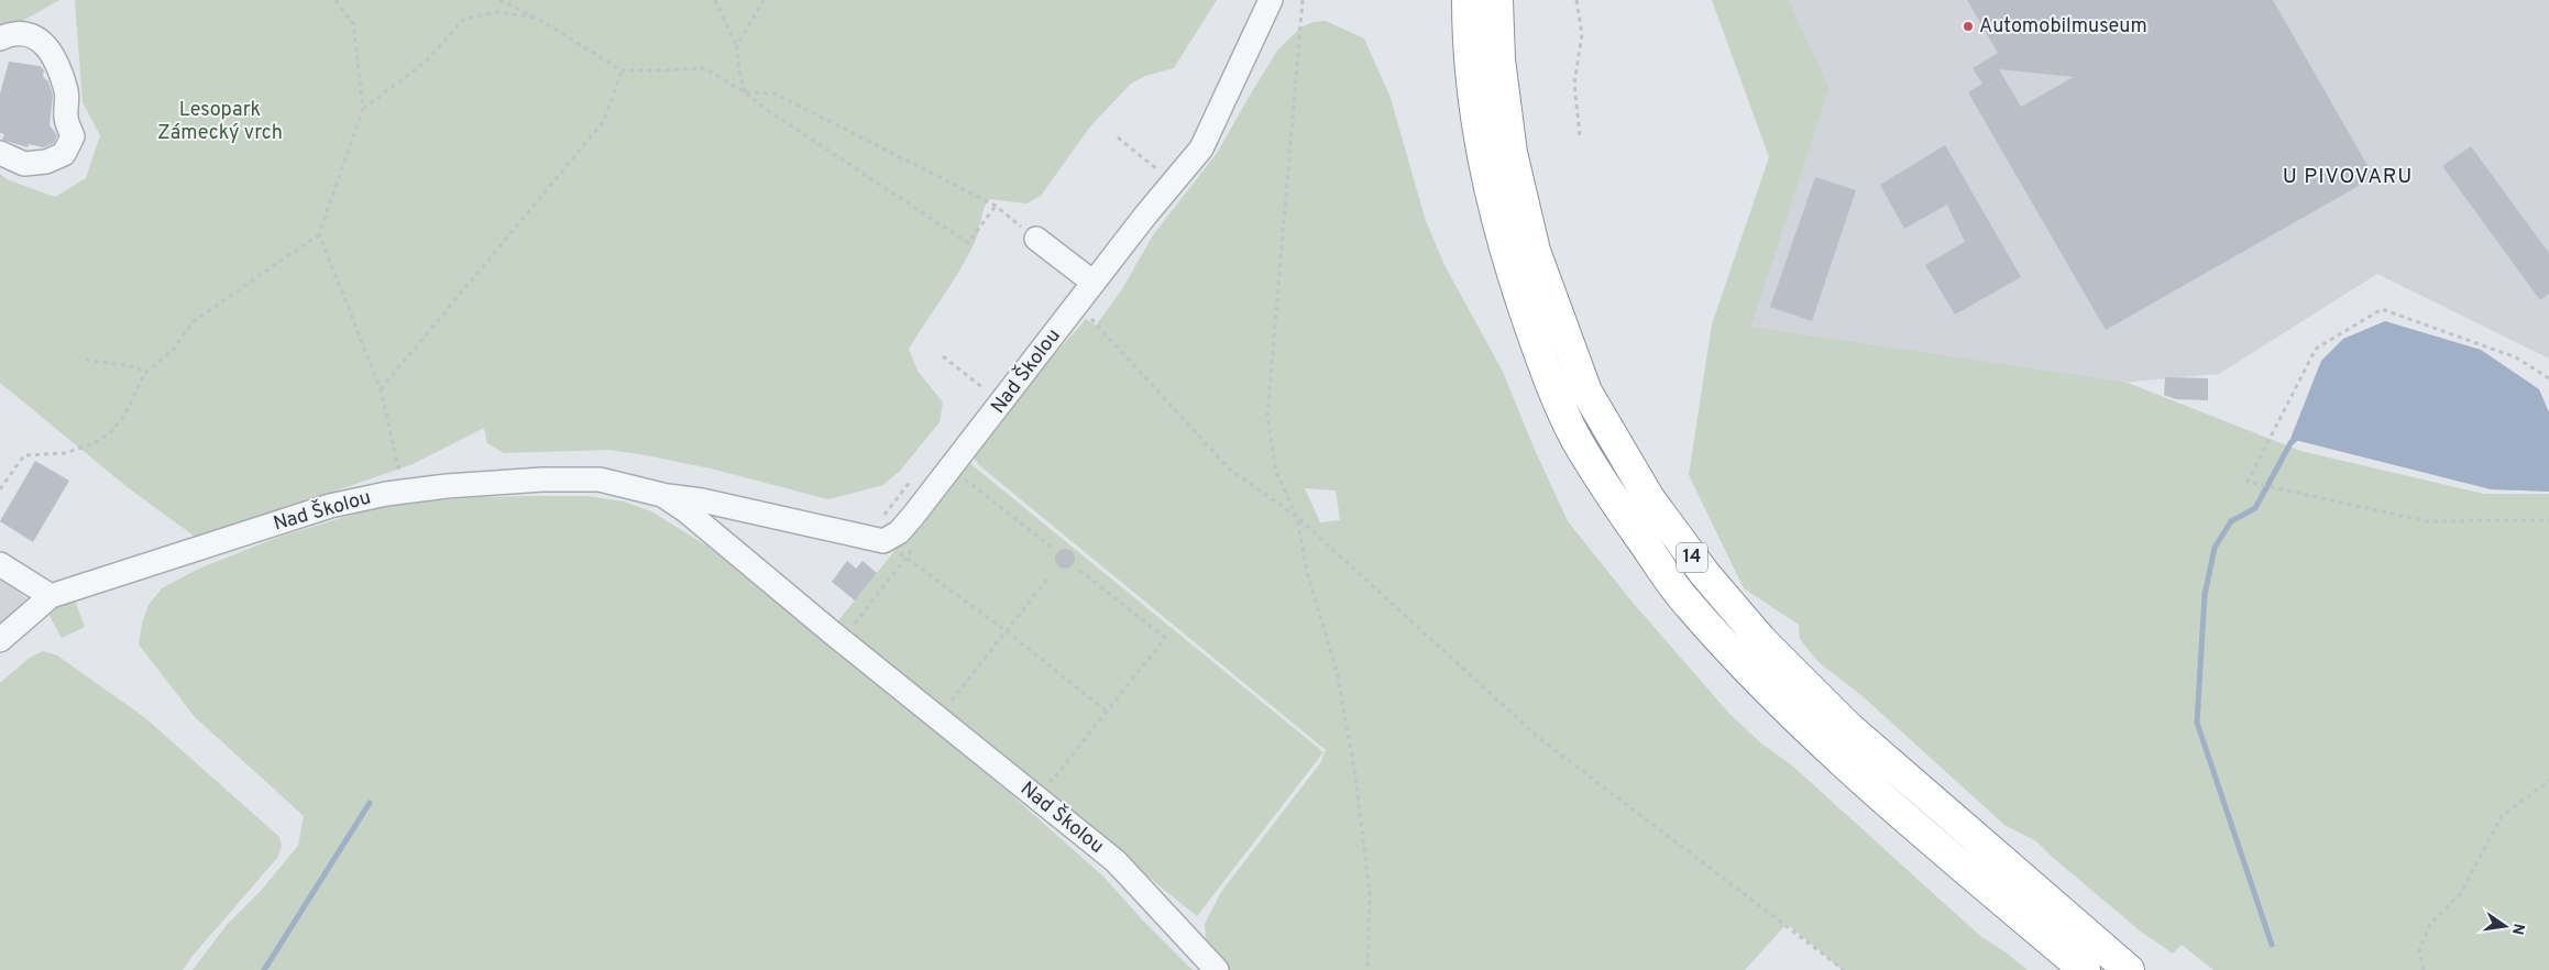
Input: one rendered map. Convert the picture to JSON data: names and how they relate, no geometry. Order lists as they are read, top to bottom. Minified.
{"streets":{"highway":["14"],"street":["Nad Školou"]},"districts":["U PIVOVARU"],"parks":["Lesopark Zámecký vrch"],"places":["Automobilmuseum"],"north":"right"}
